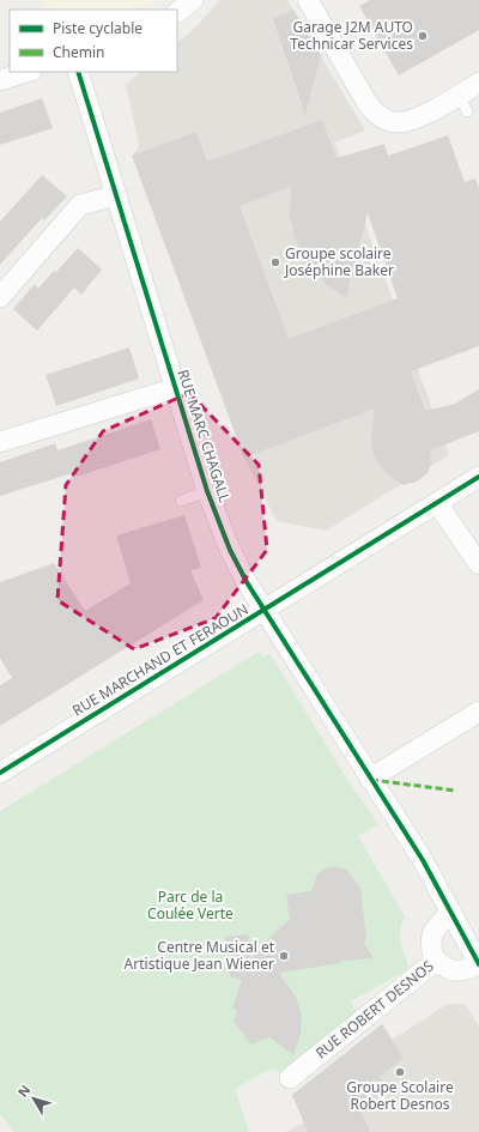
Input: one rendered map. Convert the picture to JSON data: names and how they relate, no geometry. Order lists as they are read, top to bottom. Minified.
{"streets":{"street":["RUE MARC CHAGALL","RUE MARCHAND ET FERAOUN","RUE ROBERT DESNOS"]},"crossings":[["RUE MARC CHAGALL","RUE MARCHAND ET FERAOUN"],["RUE MARC CHAGALL","RUE ROBERT DESNOS"]],"parks":["Parc de la Coulée Verte"],"places":["Garage J2M AUTO Technicar Services","Groupe scolaire Joséphine Baker","Centre Musical et Artistique Jean Wiener","Groupe Scolaire Robert Desnos"],"legend":["Piste cyclable","Chemin"],"north":"top left"}
